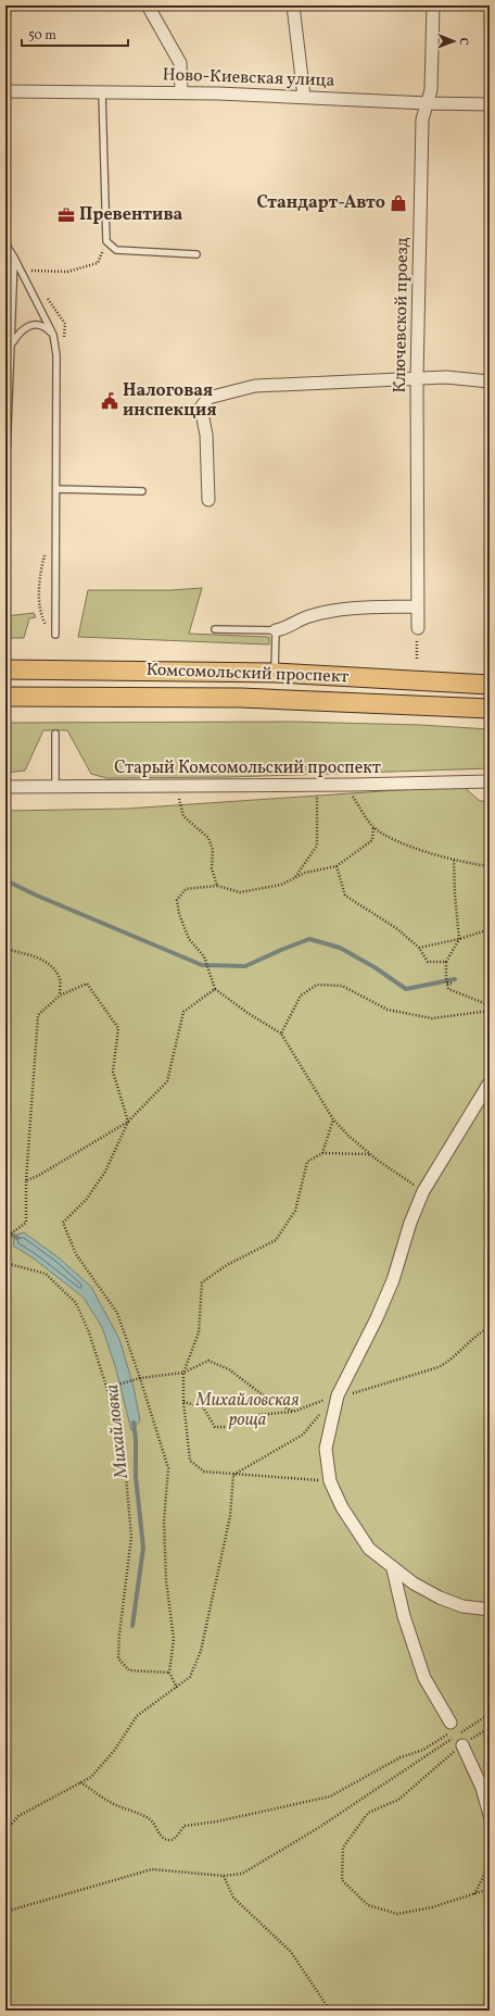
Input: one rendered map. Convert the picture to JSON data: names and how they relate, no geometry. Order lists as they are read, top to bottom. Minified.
{"streets":{"main road":["Комсомольский проспект"],"street":["Ново-Киевская улица","Ключевской проезд","Старый Комсомольский проспект"]},"crossings":[["Ново-Киевская улица","Ключевской проезд"]],"water":["Михайловка"],"parks":["Михайловская роща"],"places":{"shop":["Стандарт-Авто"],"office":["Превентива"],"public building":["Налоговая инспекция"]},"scale_bar":"50 m","north":"right"}
